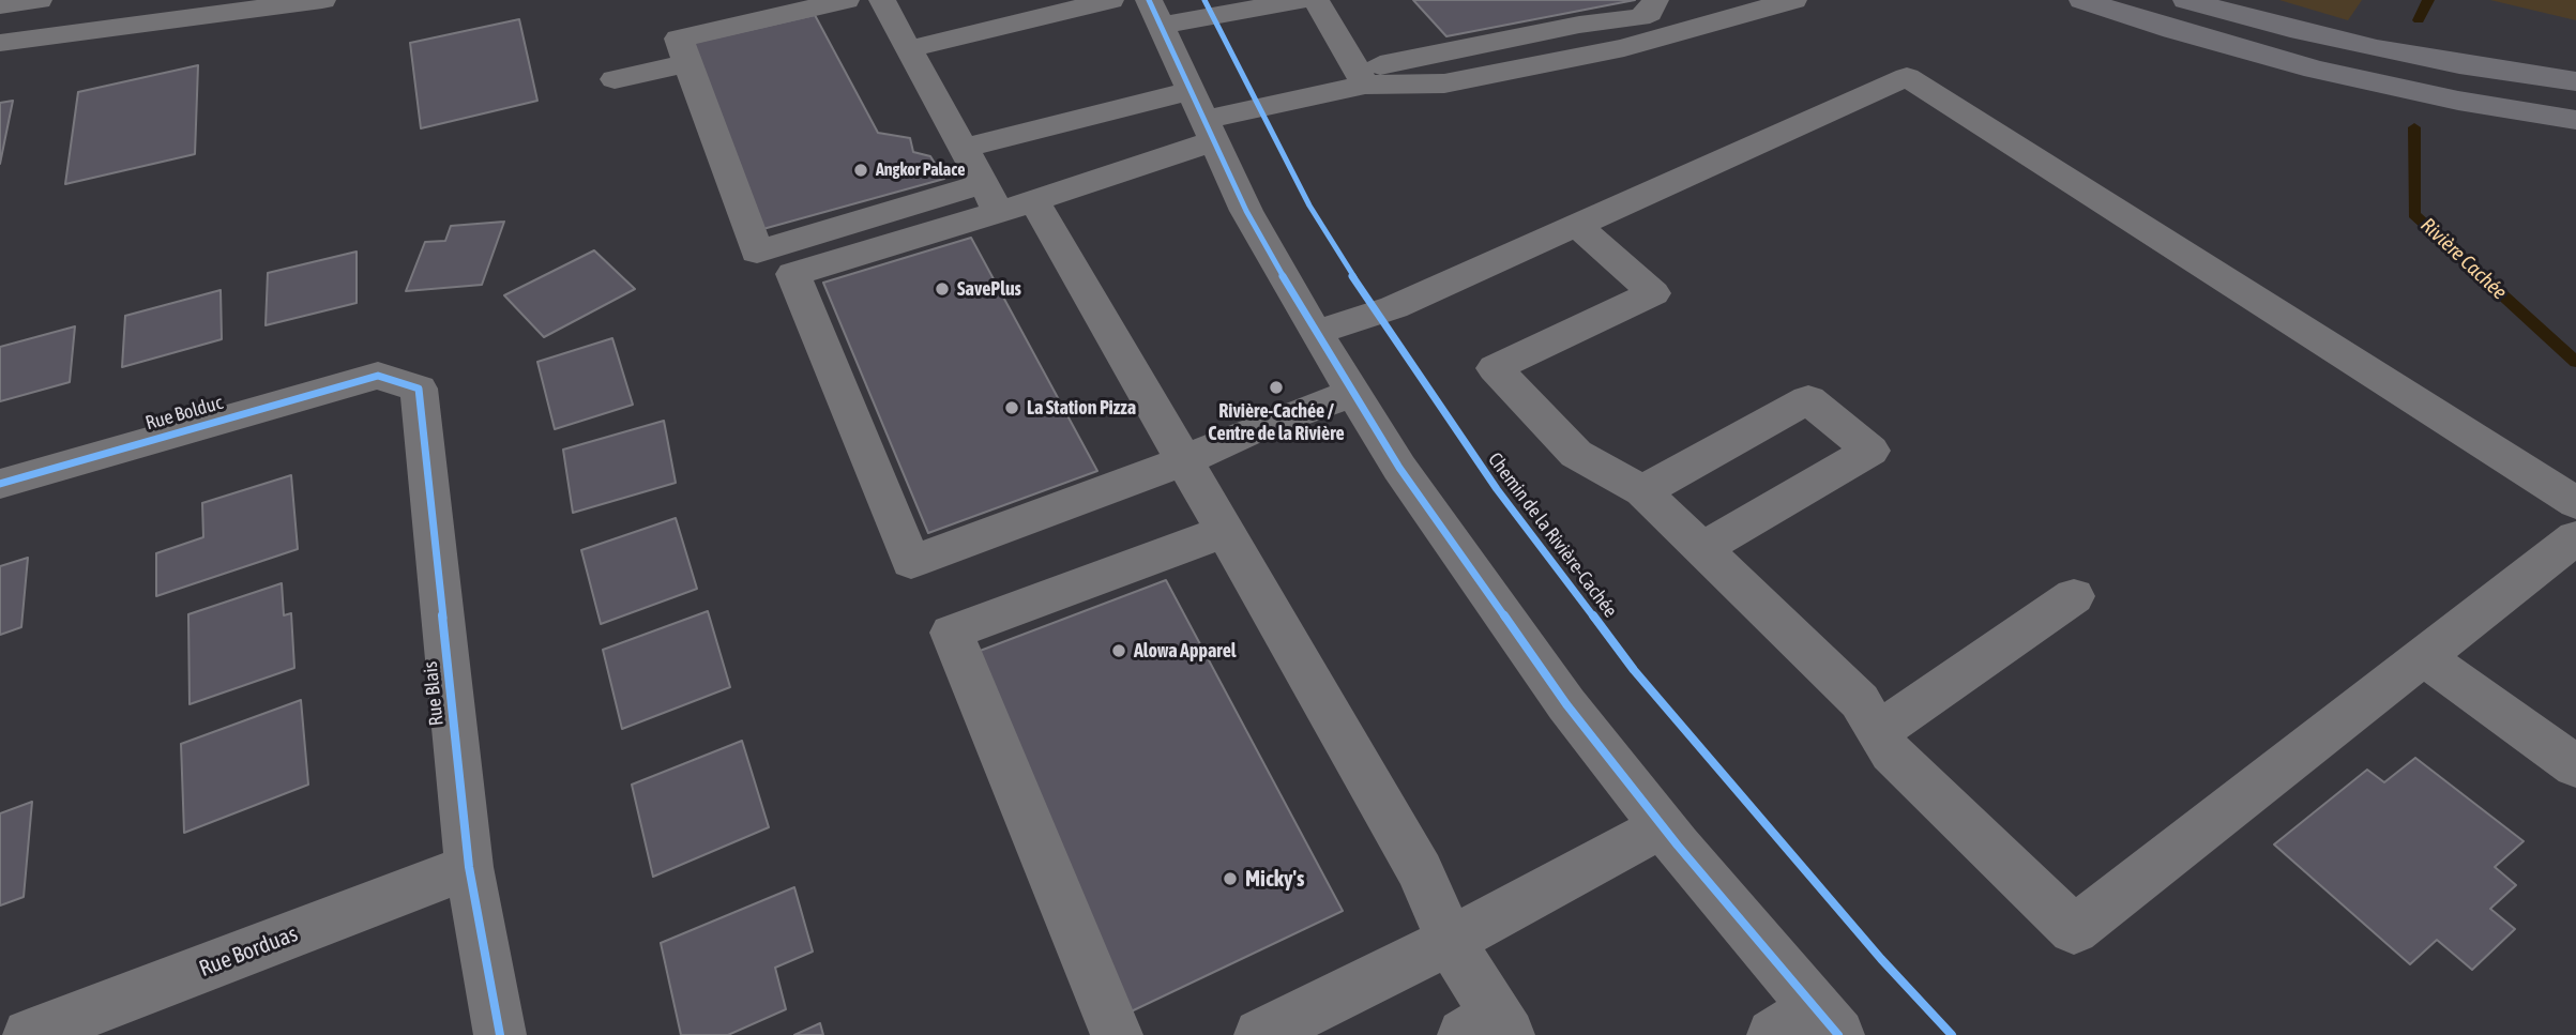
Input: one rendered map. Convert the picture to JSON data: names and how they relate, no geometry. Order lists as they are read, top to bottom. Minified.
{"streets":{"street":["Rue Bolduc","Rue Blais","Rue Borduas"],"cycle path":["Chemin de la Rivière-Cachée"]},"crossings":[["Rue Bolduc","Rue Blais"],["Rue Blais","Rue Borduas"]],"water":["Rivière Cachée"],"places":["Angkor Palace","SavePlus","Rivière-Cachée / Centre de la Rivière","La Station Pizza","Alowa Apparel","Micky's"]}
